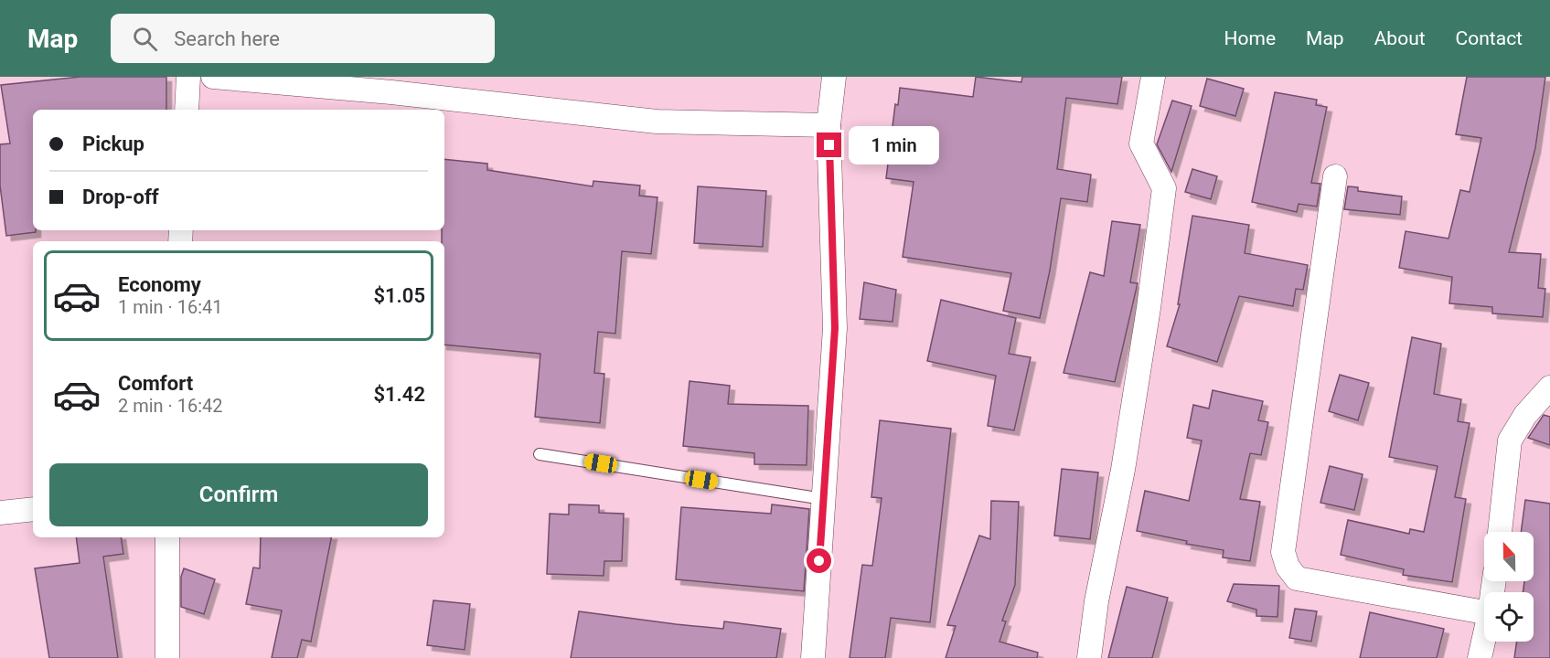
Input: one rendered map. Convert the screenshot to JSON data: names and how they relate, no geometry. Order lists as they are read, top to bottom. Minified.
{"north":"top","page":{"header":"Map","search":"Search here","nav":["Home","Map","About","Contact"],"banner":["Pickup","Drop-off"],"bubble":"1 min","list":[{"name":"Economy","note":"1 min · 16:41","value":"$1.05"},{"name":"Comfort","note":"2 min · 16:42","value":"$1.42"}],"buttons":"Confirm"}}
